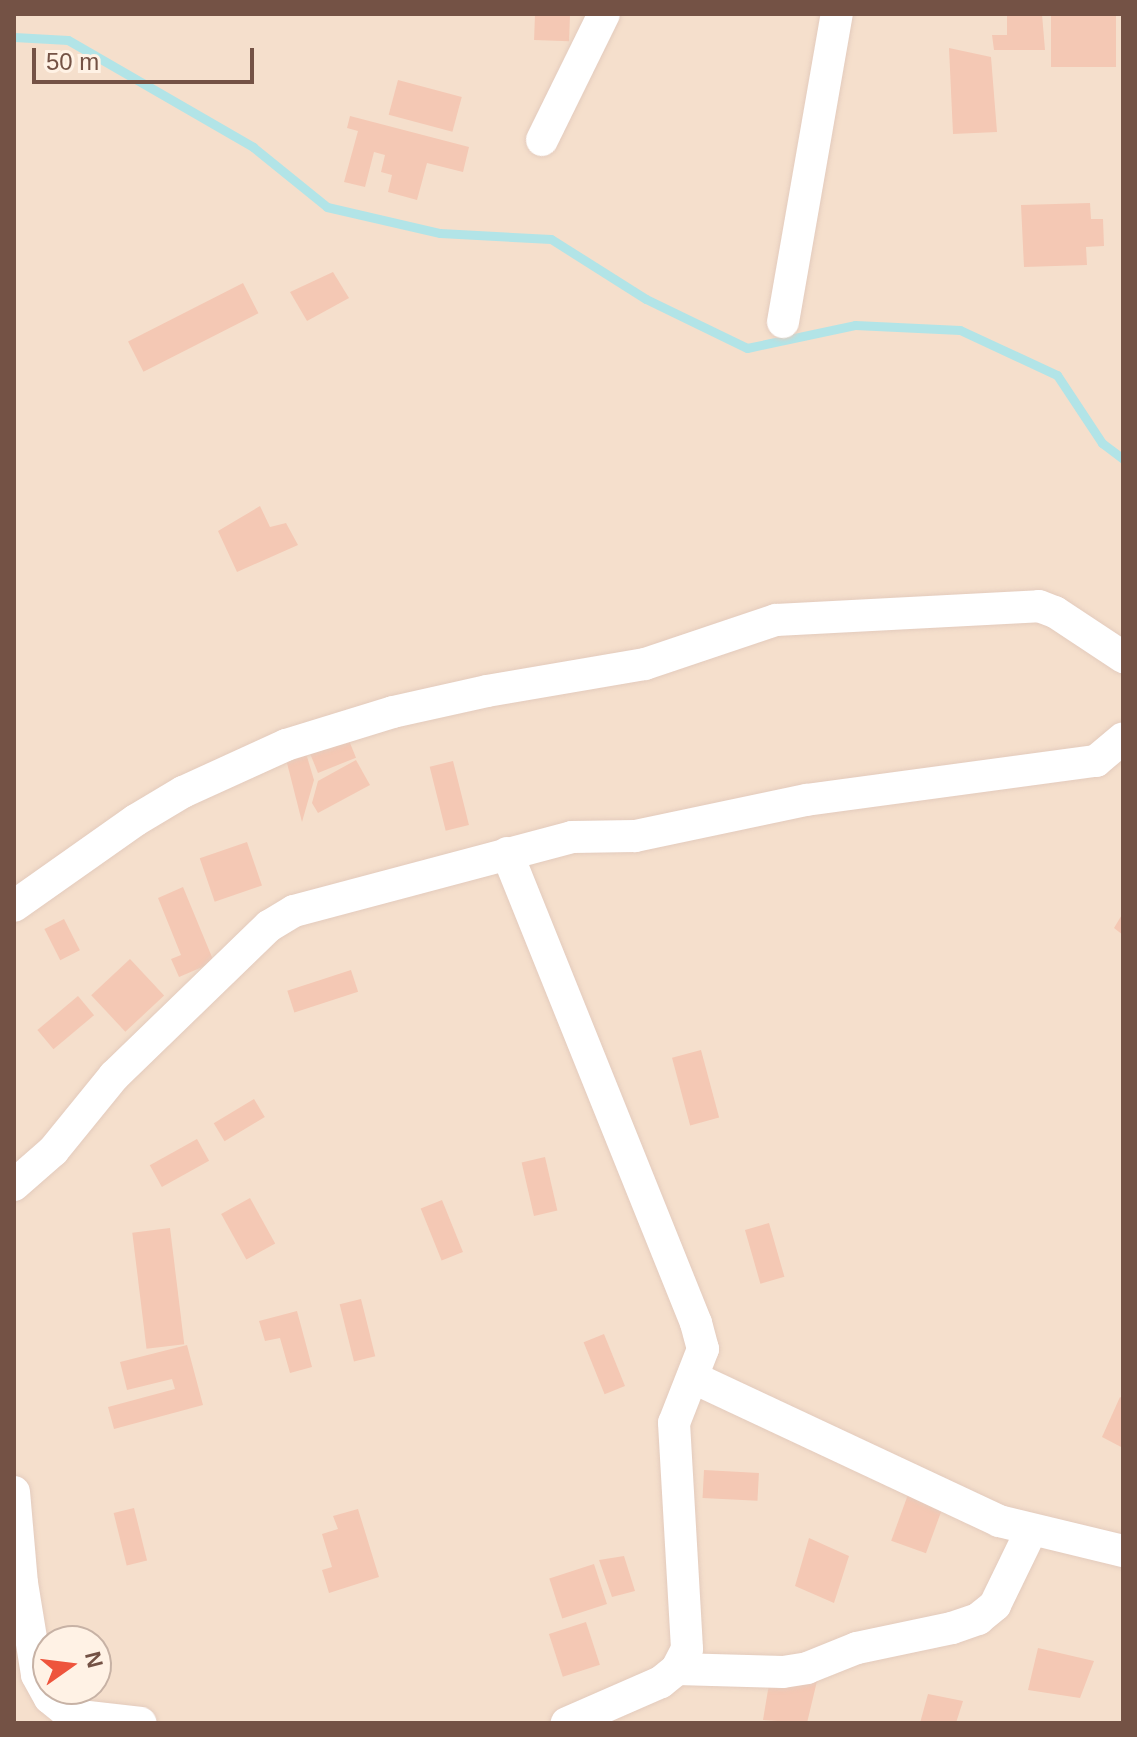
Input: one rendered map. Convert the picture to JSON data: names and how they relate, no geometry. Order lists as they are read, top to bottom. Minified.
{"scale_bar":"50 m","north":"right"}
